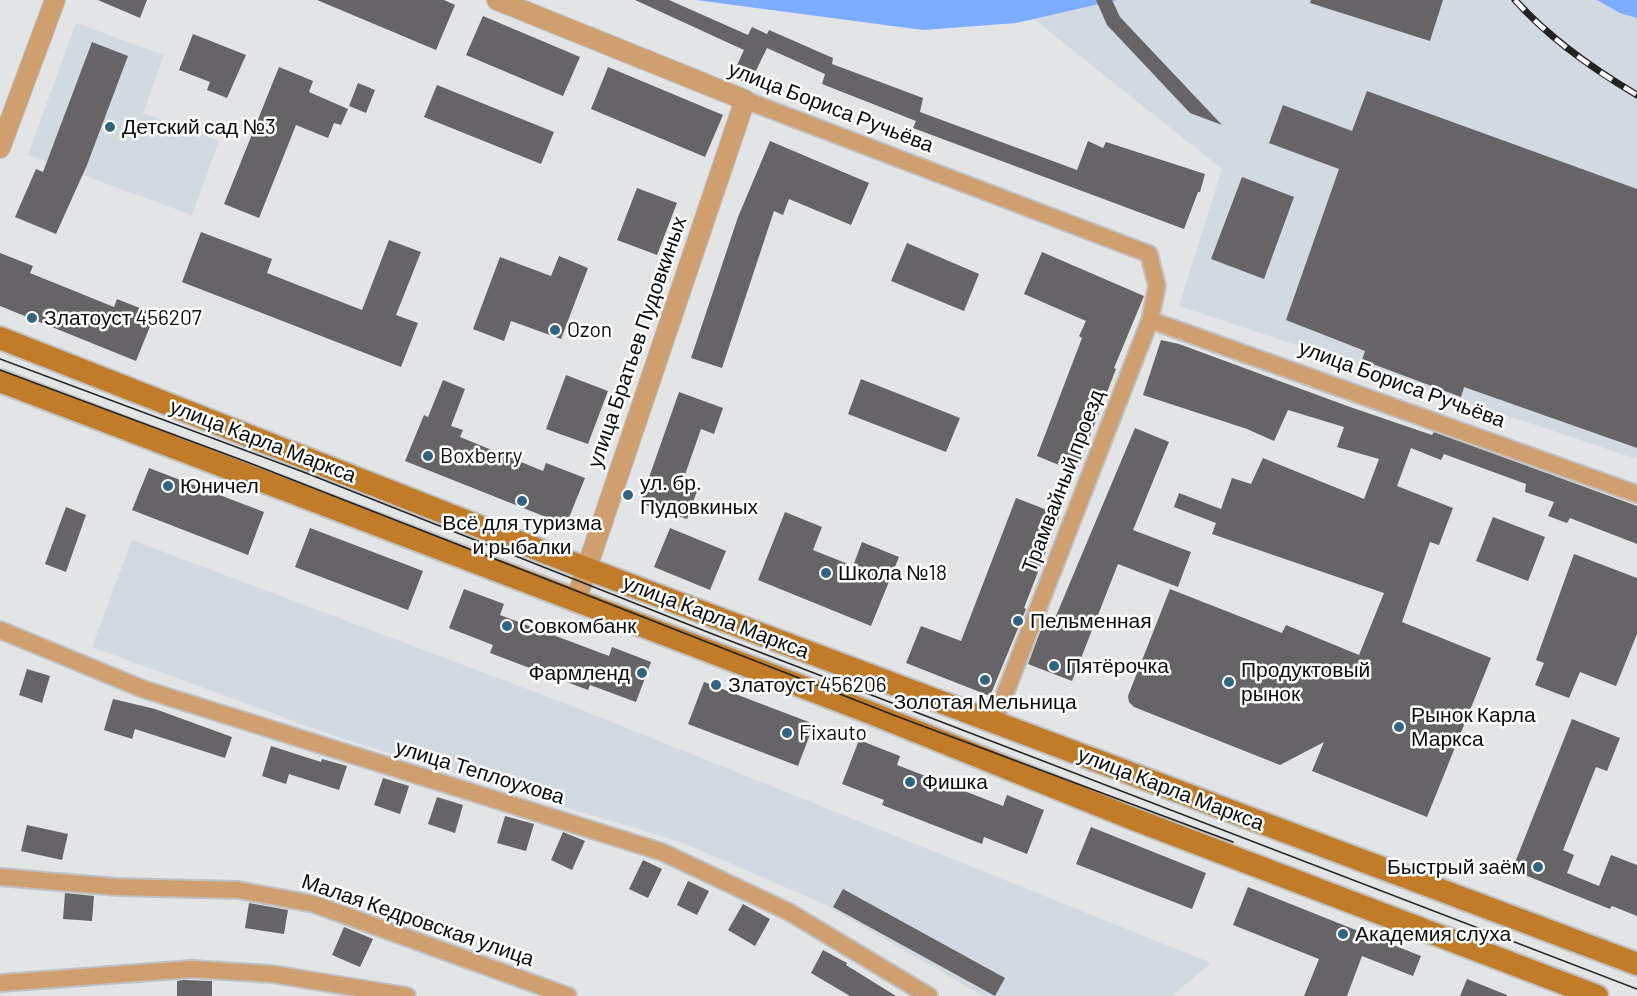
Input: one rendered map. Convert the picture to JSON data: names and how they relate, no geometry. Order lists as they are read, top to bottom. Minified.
{"streets":{"main road":["улица Карла Маркса"],"street":["улица Бориса Ручьёва","улица Братьев Пудовкиных","Трамвайный проезд","улица Теплоухова","Малая Кедровская улица"]},"crossings":[["улица Бориса Ручьёва","улица Братьев Пудовкиных"],["улица Бориса Ручьёва","Трамвайный проезд"],["улица Братьев Пудовкиных","улица Карла Маркса"],["улица Карла Маркса","Трамвайный проезд"]],"places":["Детский сад №3","Златоуст 456207","Ozon","Boxberry","Юничел","ул. бр. Пудовкиных","Всё для туризма и рыбалки","Школа №18","Пельменная","Совкомбанк","Пятёрочка","Фармленд","Золотая Мельница","Продуктовый рынок","Златоуст 456206","Рынок Карла Маркса","Fixauto","Фишка","Быстрый заём","Академия слуха"]}
